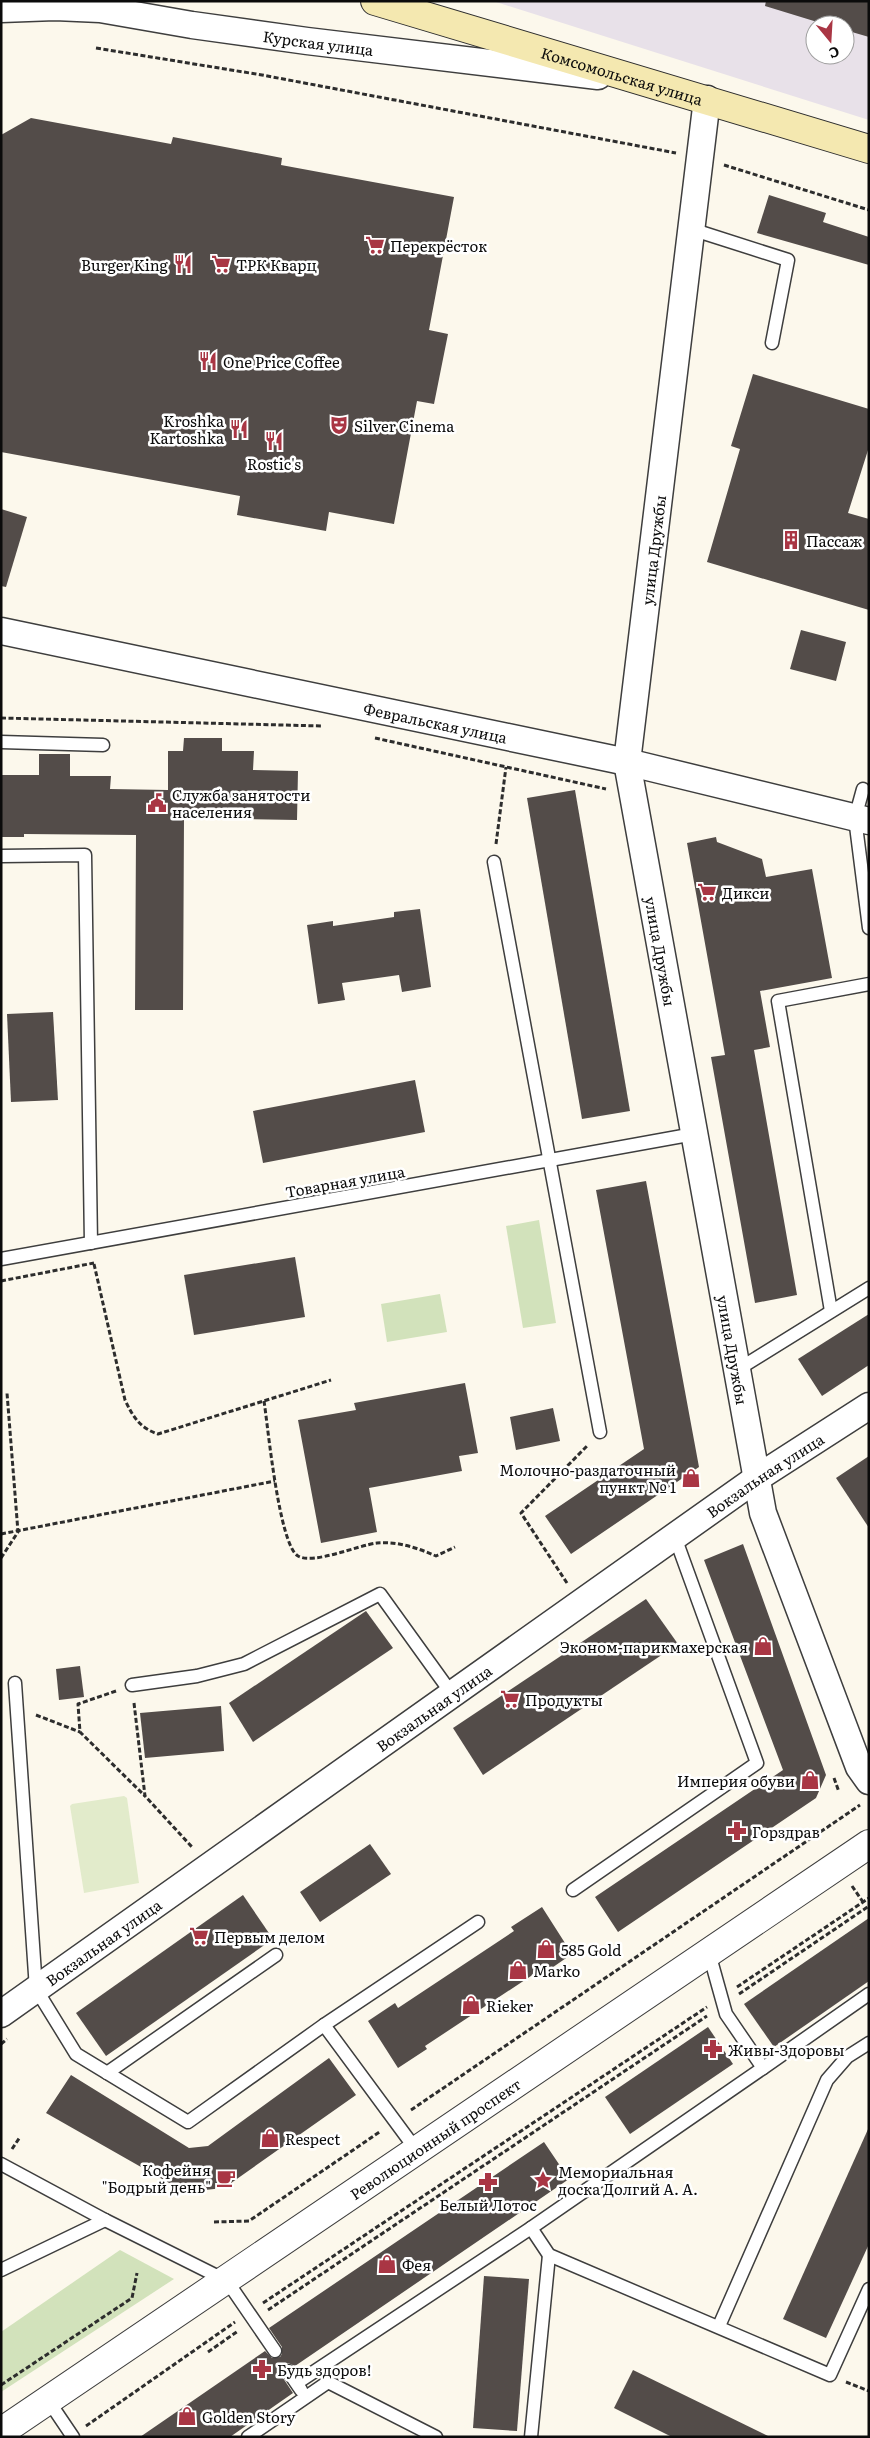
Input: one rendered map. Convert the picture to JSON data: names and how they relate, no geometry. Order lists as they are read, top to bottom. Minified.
{"streets":{"main road":["Комсомольская улица"],"street":["Курская улица","улица Дружбы","Февральская улица","Вокзальная улица","Революционный проспект"],"lane":["Товарная улица"]},"crossings":[["Курская улица","Комсомольская улица"],["Комсомольская улица","улица Дружбы"],["улица Дружбы","Февральская улица"],["улица Дружбы","Товарная улица"],["улица Дружбы","Вокзальная улица"]],"places":{"supermarket":["Перекрёсток","ТРК Кварц","Дикси","Продукты","Первым делом"],"restaurant":["Burger King","One Price Coffee","Kroshka Kartoshka","Rostic's"],"theatre":["Silver Cinema"],"building":["Пассаж"],"public building":["Служба занятости населения"],"shop":["Молочно-раздаточный пункт № 1","Эконом-парикмахерская","Империя обуви","585 Gold","Marko","Rieker","Respect","Фея","Golden Story"],"pharmacy":["Горздрав","Живы-Здоровы","Белый Лотос","Будь здоров!"],"cafe":["Кофейня \"Бодрый день\""],"place":["Мемориальная доска Долгий А. А."]},"north":"bottom"}
